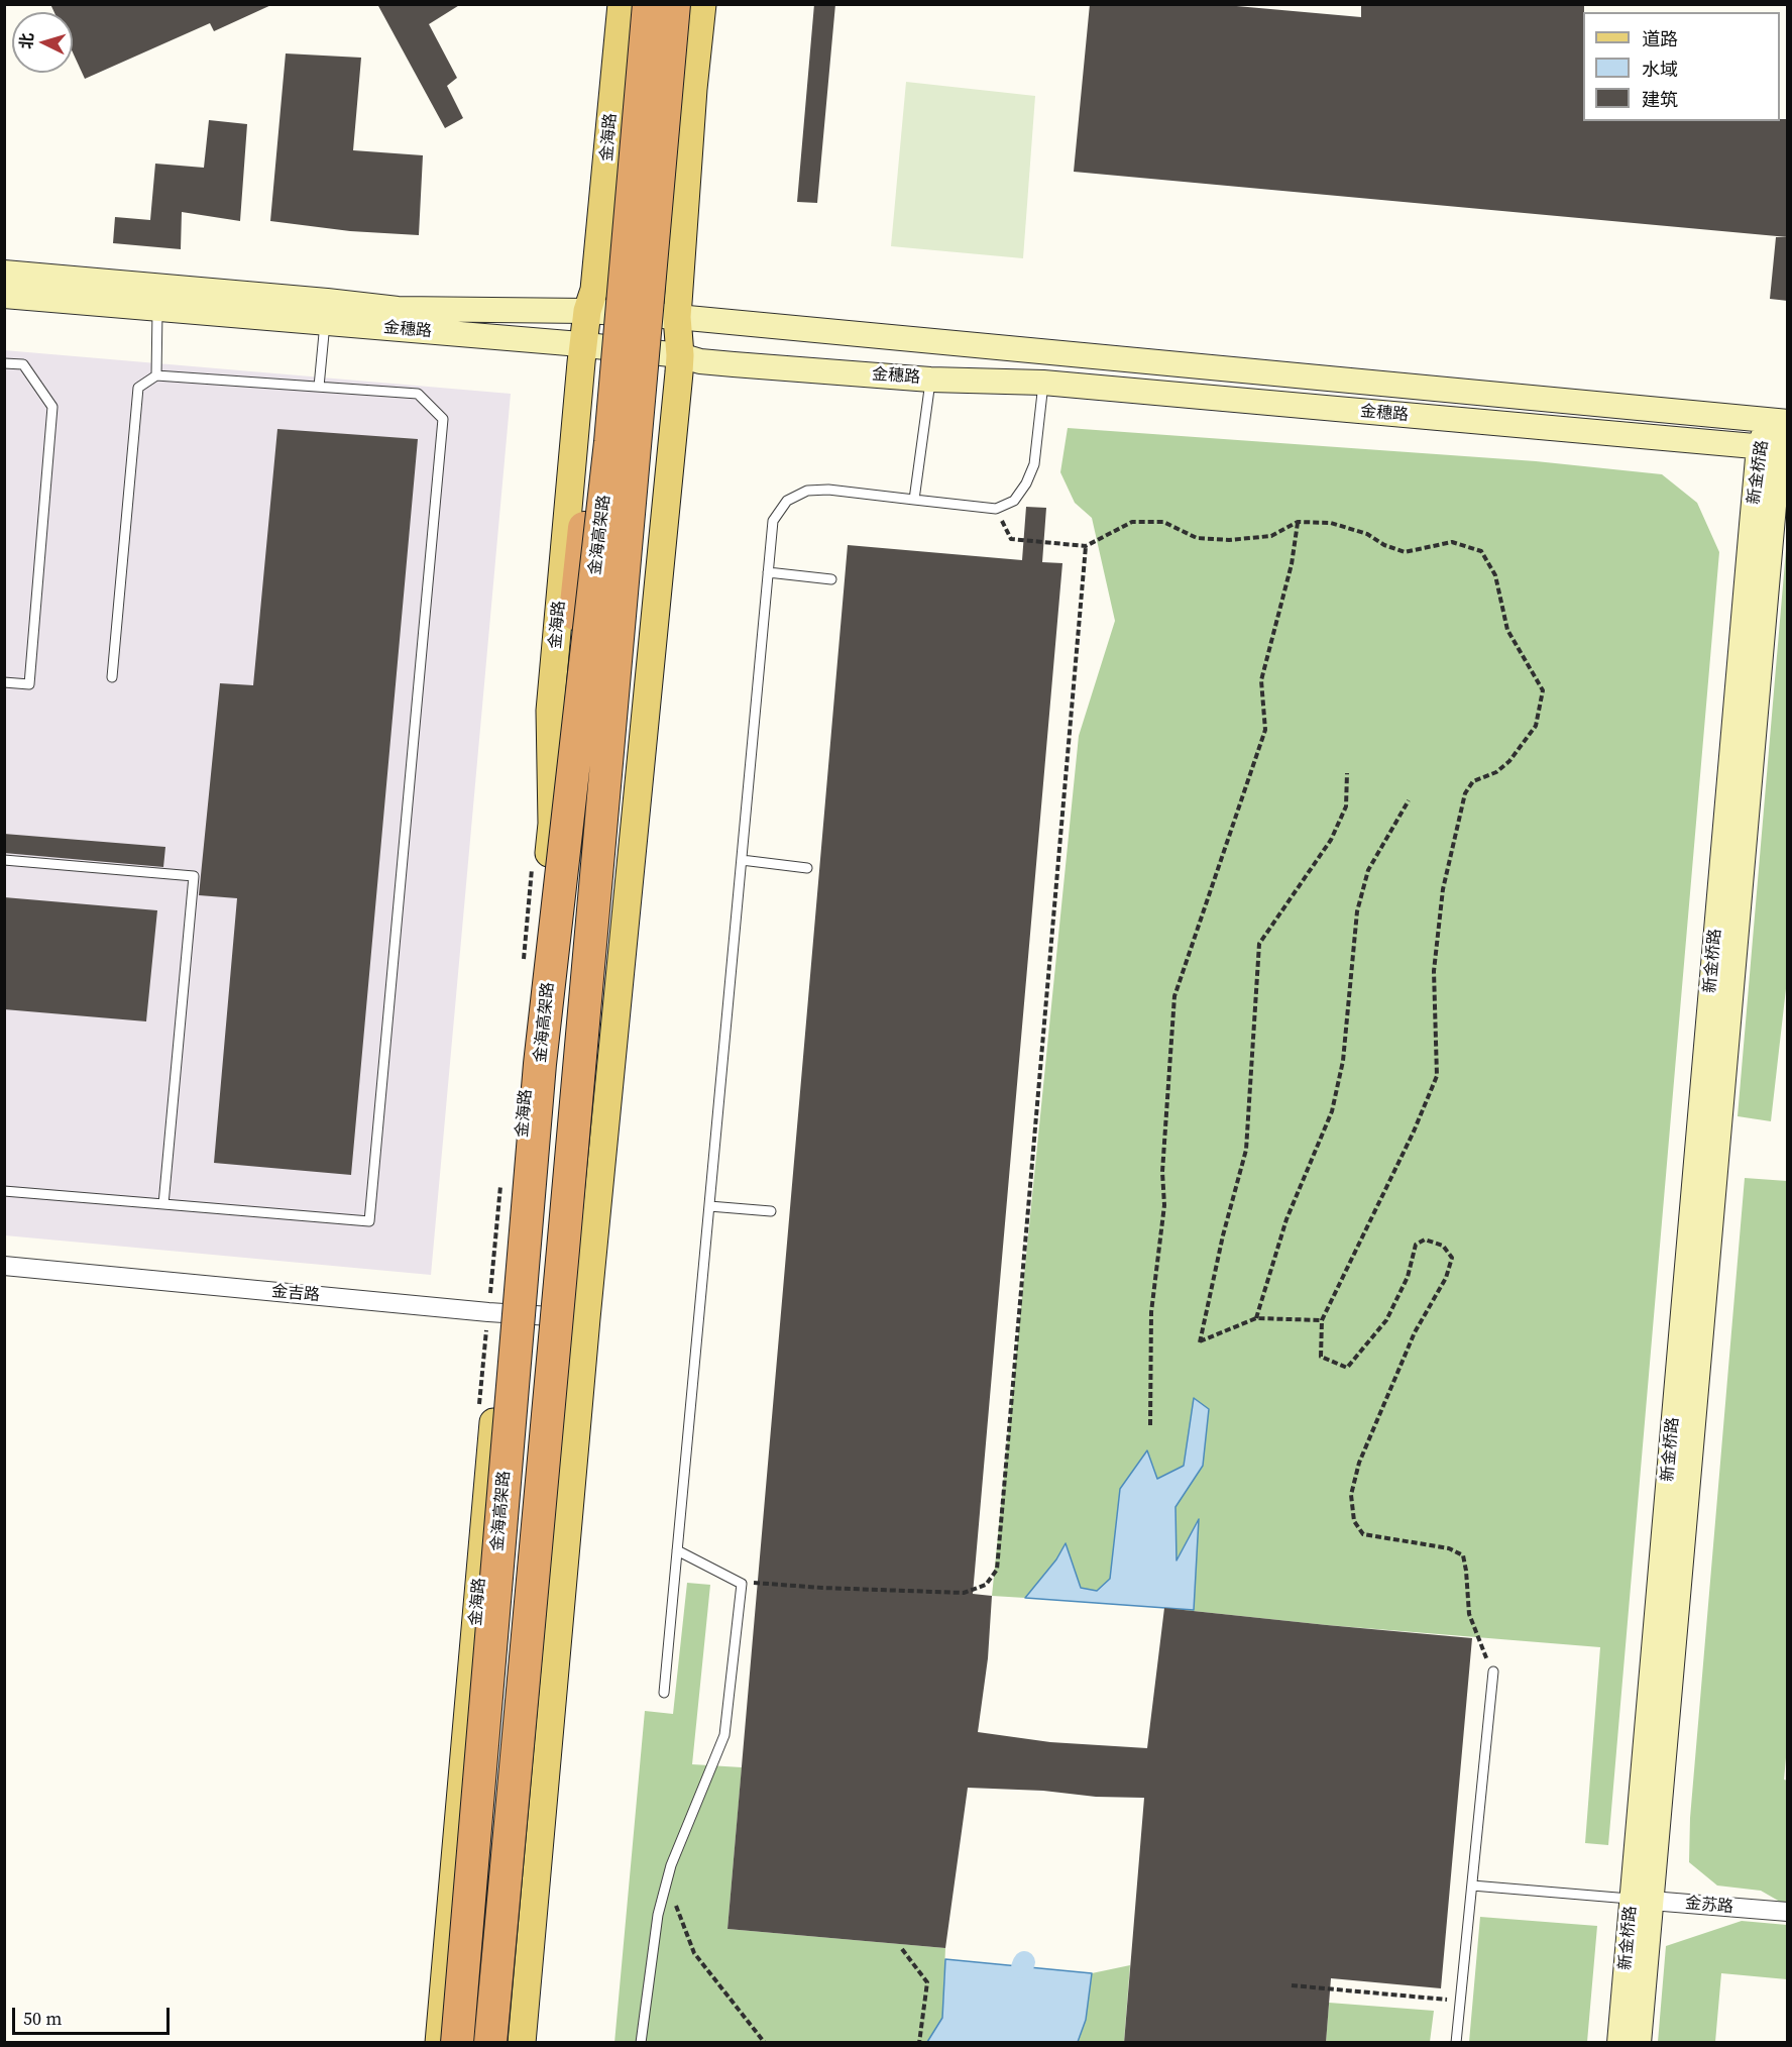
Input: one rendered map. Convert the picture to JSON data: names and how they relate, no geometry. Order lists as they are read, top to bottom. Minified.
{"streets":{"highway":["金海高架路"],"main road":["金海路"],"street":["金穗路","新金桥路","金吉路","金苏路"]},"crossings":[["金海路","金穗路"],["金海路","金吉路"],["金穗路","新金桥路"],["新金桥路","金苏路"]],"legend":["道路","水域","建筑"],"scale_bar":"50 m","north":"left"}
